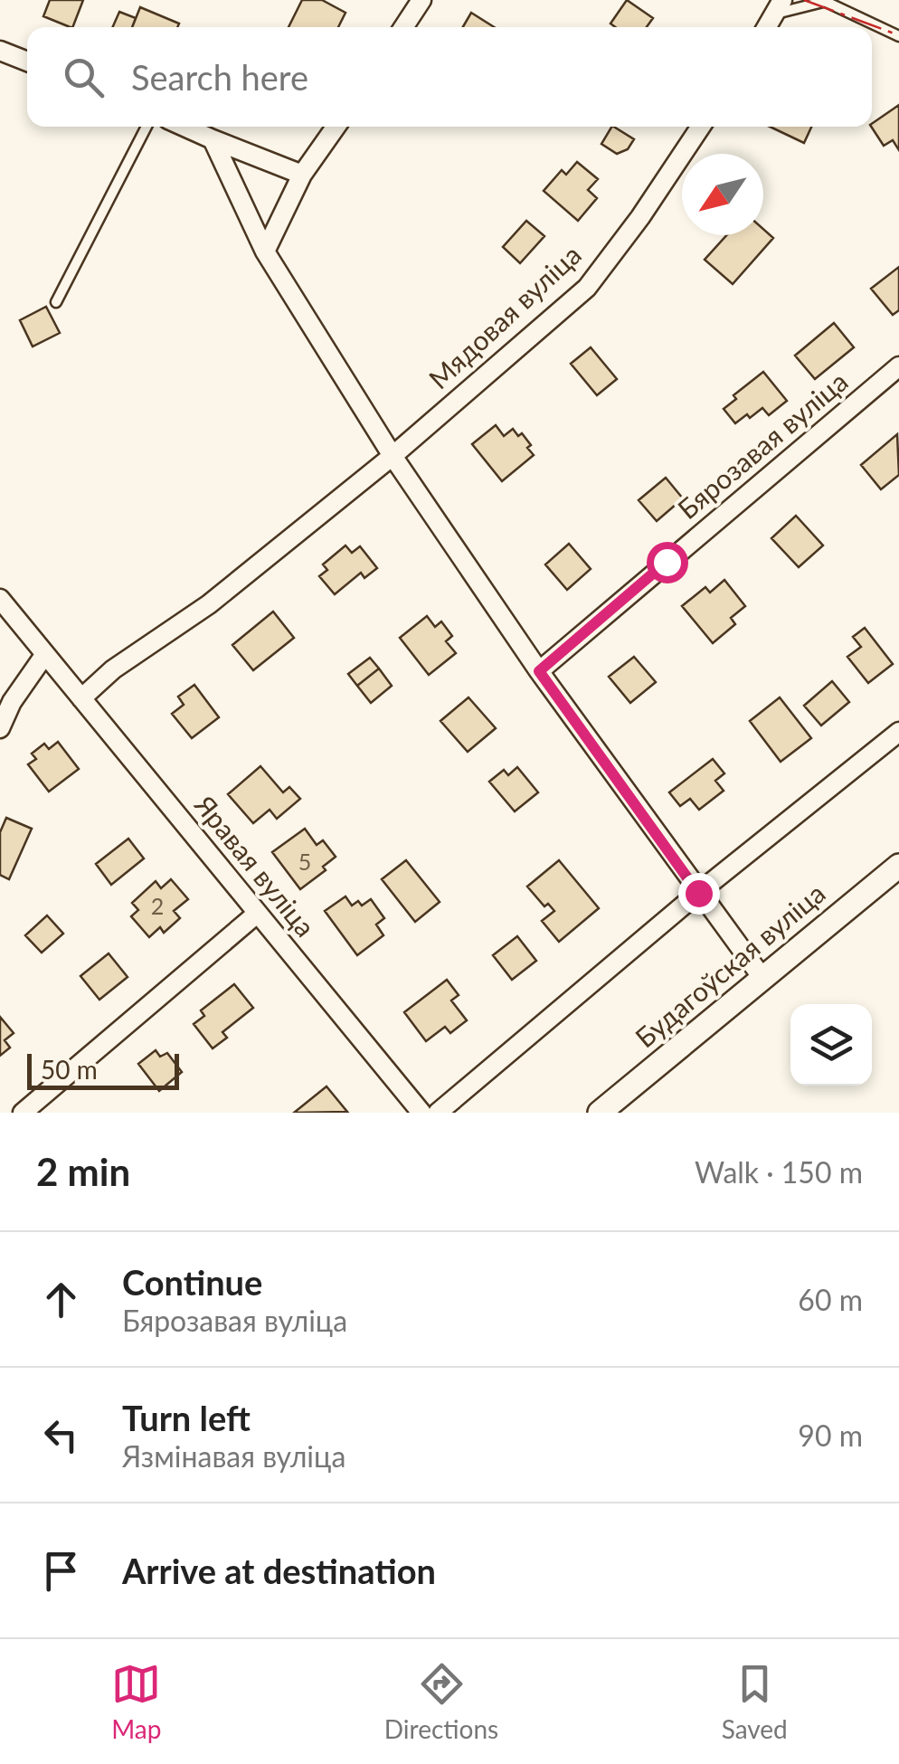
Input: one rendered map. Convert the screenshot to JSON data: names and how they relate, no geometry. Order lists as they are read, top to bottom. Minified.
{"streets":{"street":["Мядовая вуліца","Бярозавая вуліца","Яравая вуліца","Будагоўская вуліца"]},"crossings":[["Мядовая вуліца","Яравая вуліца"]],"house_numbers":["5","2"],"scale_bar":"50 m","north":"bottom left","page":{"search":"Search here","scale":"50 m","heading":["2 min","Walk · 150 m"],"list":[["Continue","Бярозавая вуліца","60 m"],["Turn left","Язмінавая вуліца","90 m"],"Arrive at destination"],"nav":["Map","Directions","Saved"]}}
